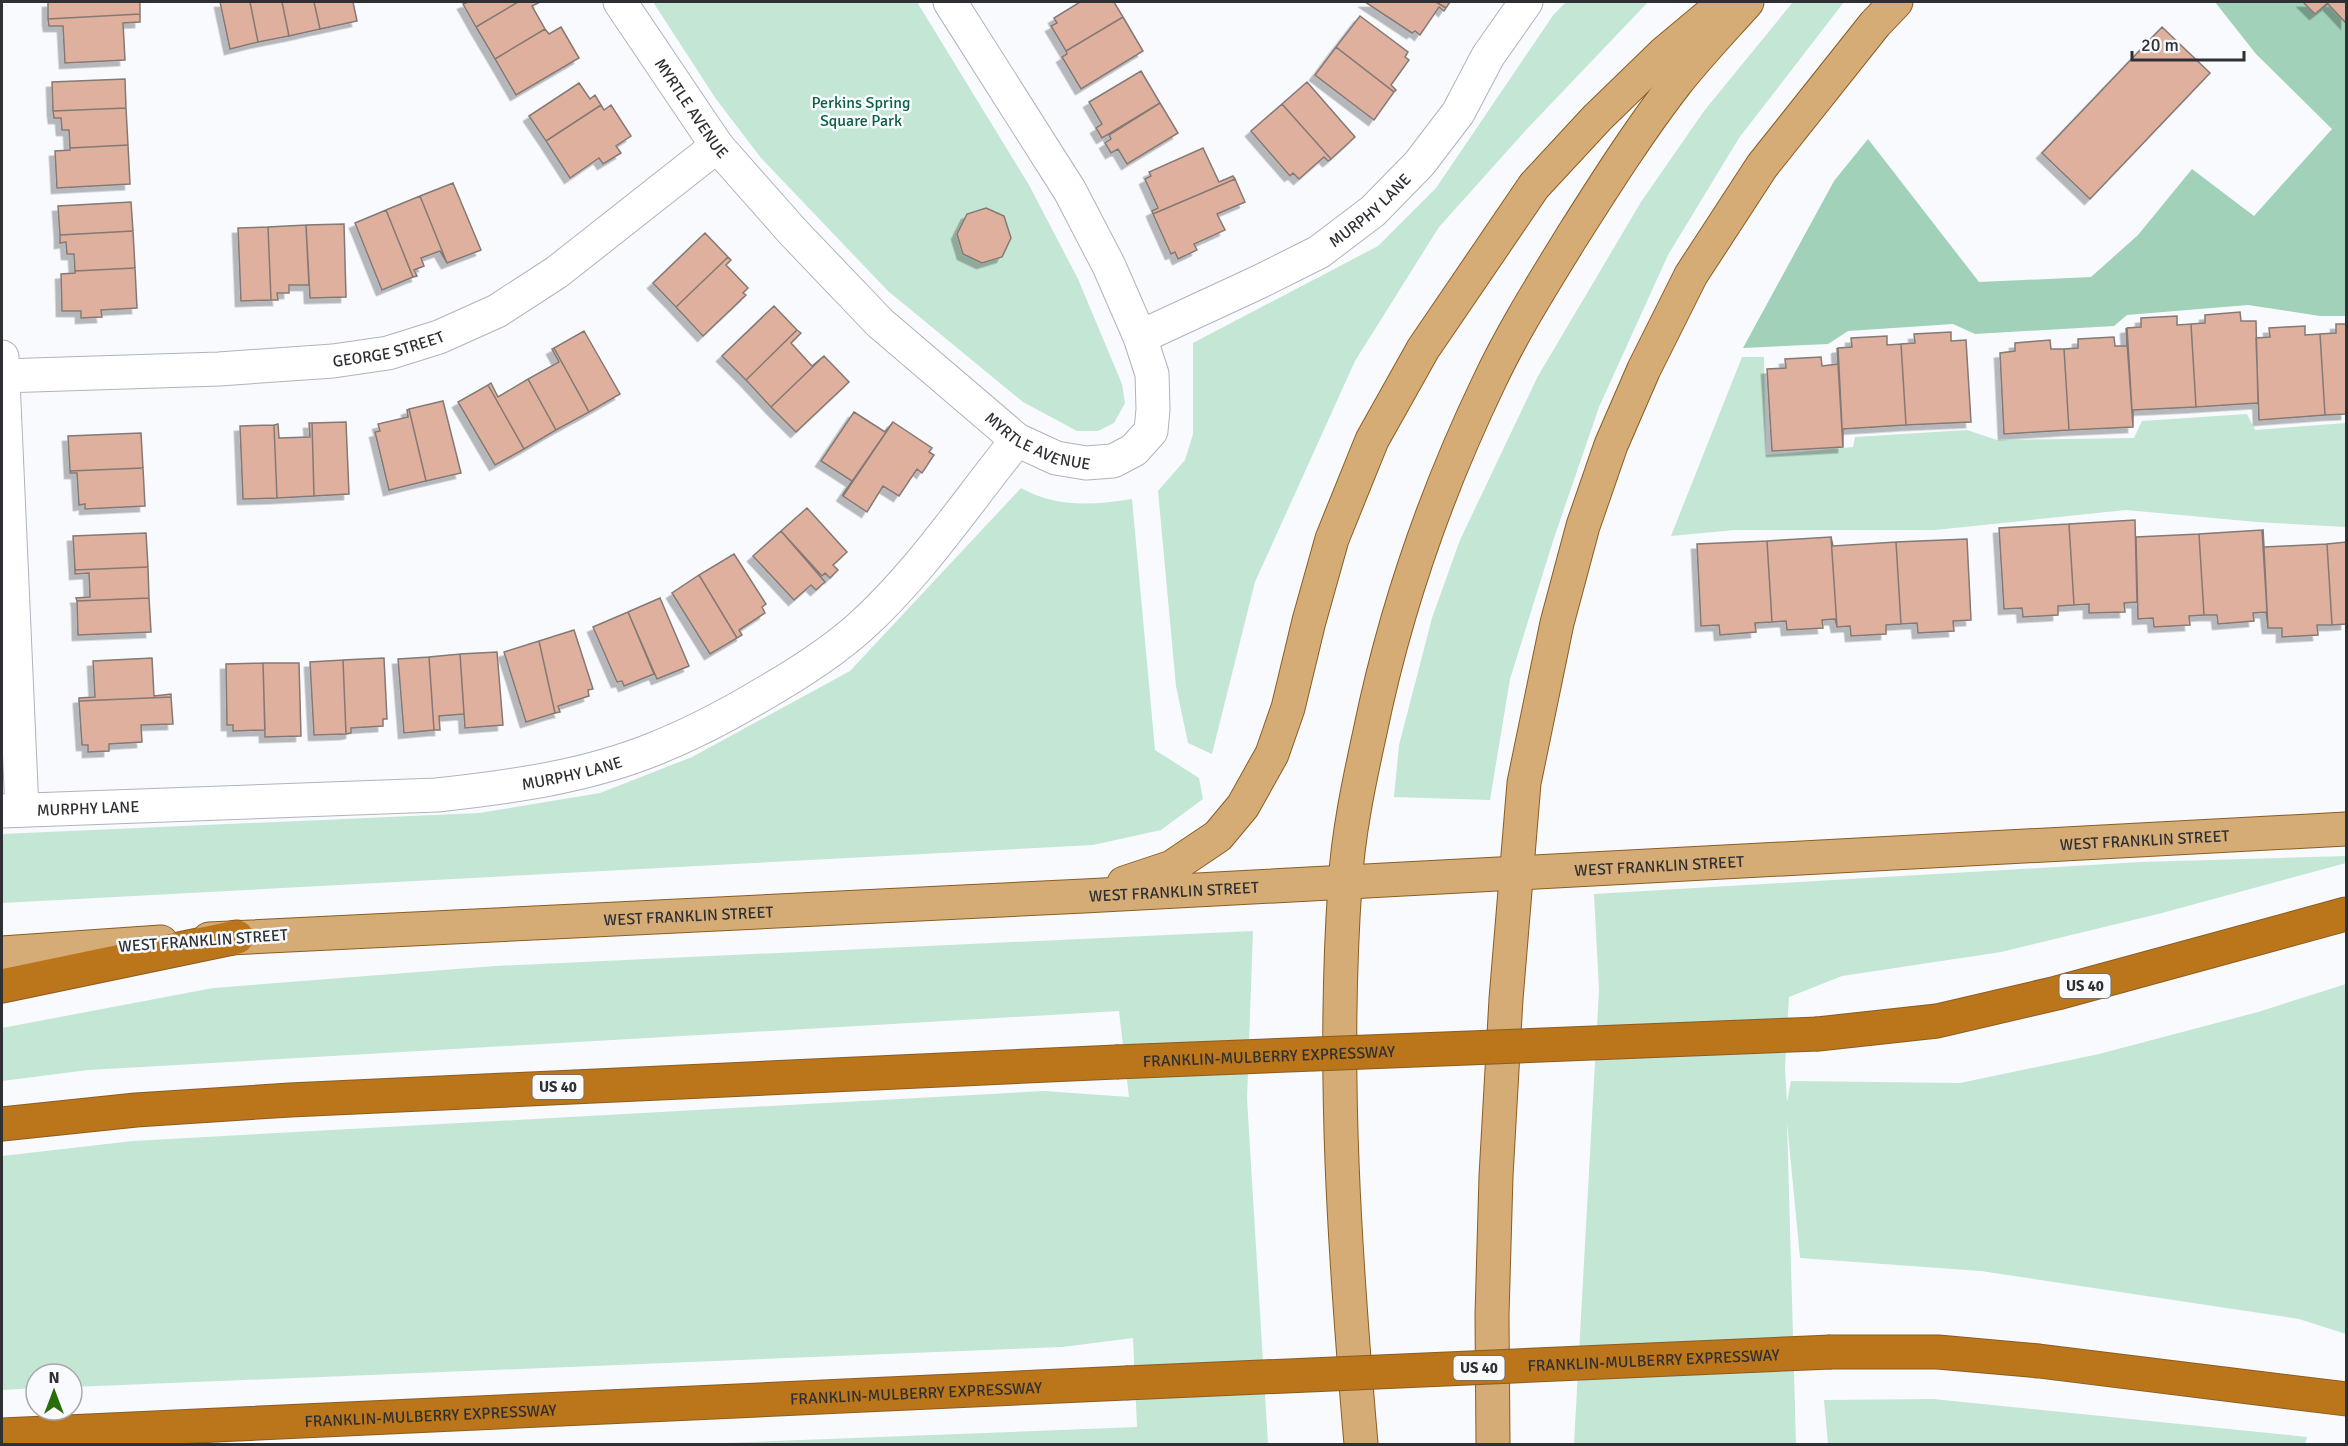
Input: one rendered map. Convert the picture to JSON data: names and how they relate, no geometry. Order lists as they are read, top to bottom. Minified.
{"streets":{"highway":["US 40","FRANKLIN-MULBERRY EXPRESSWAY"],"main road":["WEST FRANKLIN STREET"],"street":["MYRTLE AVENUE","MURPHY LANE","GEORGE STREET"]},"crossings":[["MYRTLE AVENUE","MURPHY LANE"],["MYRTLE AVENUE","GEORGE STREET"]],"parks":["Perkins Spring Square Park"],"scale_bar":"20 m","north":"top"}
